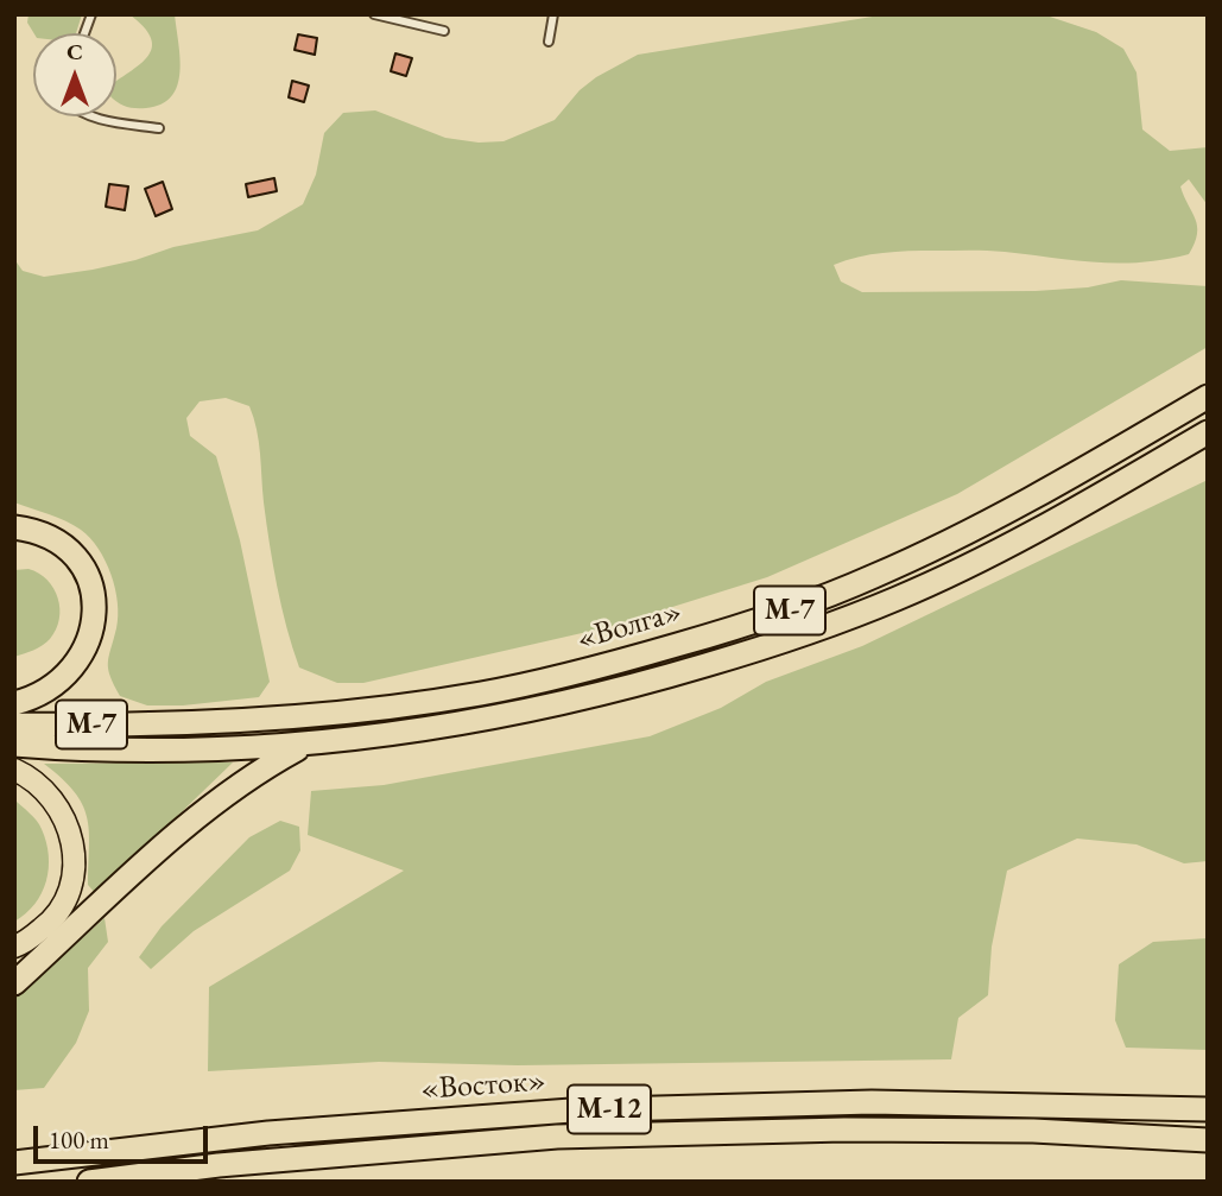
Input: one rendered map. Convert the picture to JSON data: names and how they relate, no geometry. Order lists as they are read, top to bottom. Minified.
{"streets":{"highway":["М-7","«Волга»","«Восток»","М-12"]},"scale_bar":"100 m","north":"top"}
